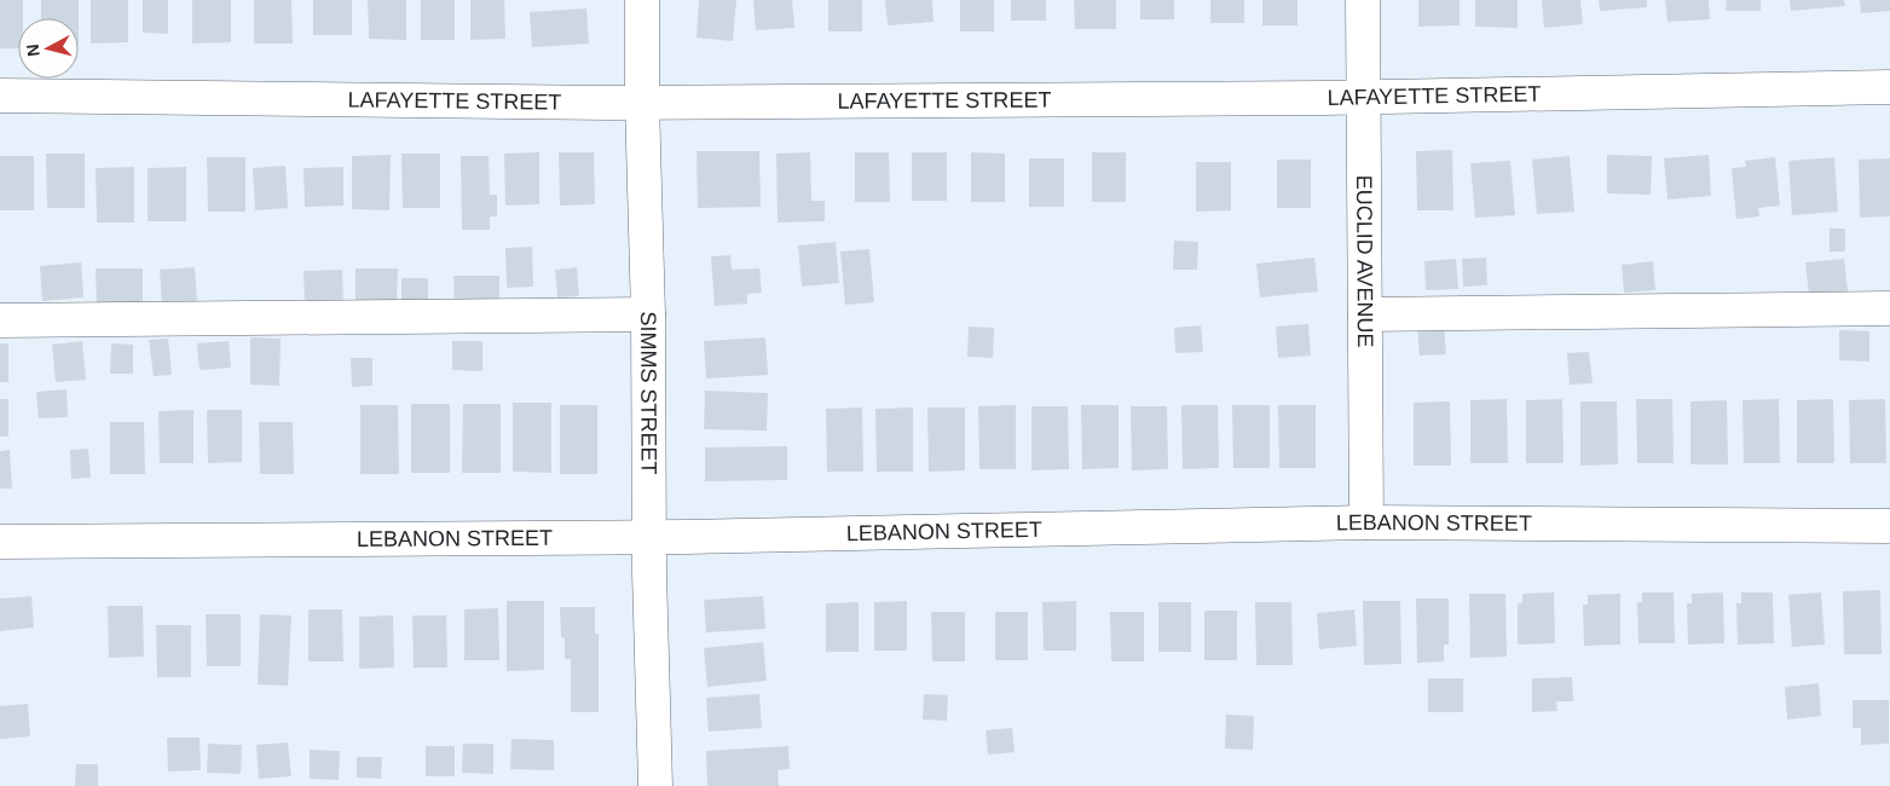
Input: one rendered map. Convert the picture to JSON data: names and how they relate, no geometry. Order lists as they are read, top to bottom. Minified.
{"streets":{"street":["LAFAYETTE STREET","EUCLID AVENUE","SIMMS STREET","LEBANON STREET"]},"crossings":[["LAFAYETTE STREET","EUCLID AVENUE"],["LAFAYETTE STREET","SIMMS STREET"],["EUCLID AVENUE","LEBANON STREET"],["SIMMS STREET","LEBANON STREET"]],"north":"left"}
